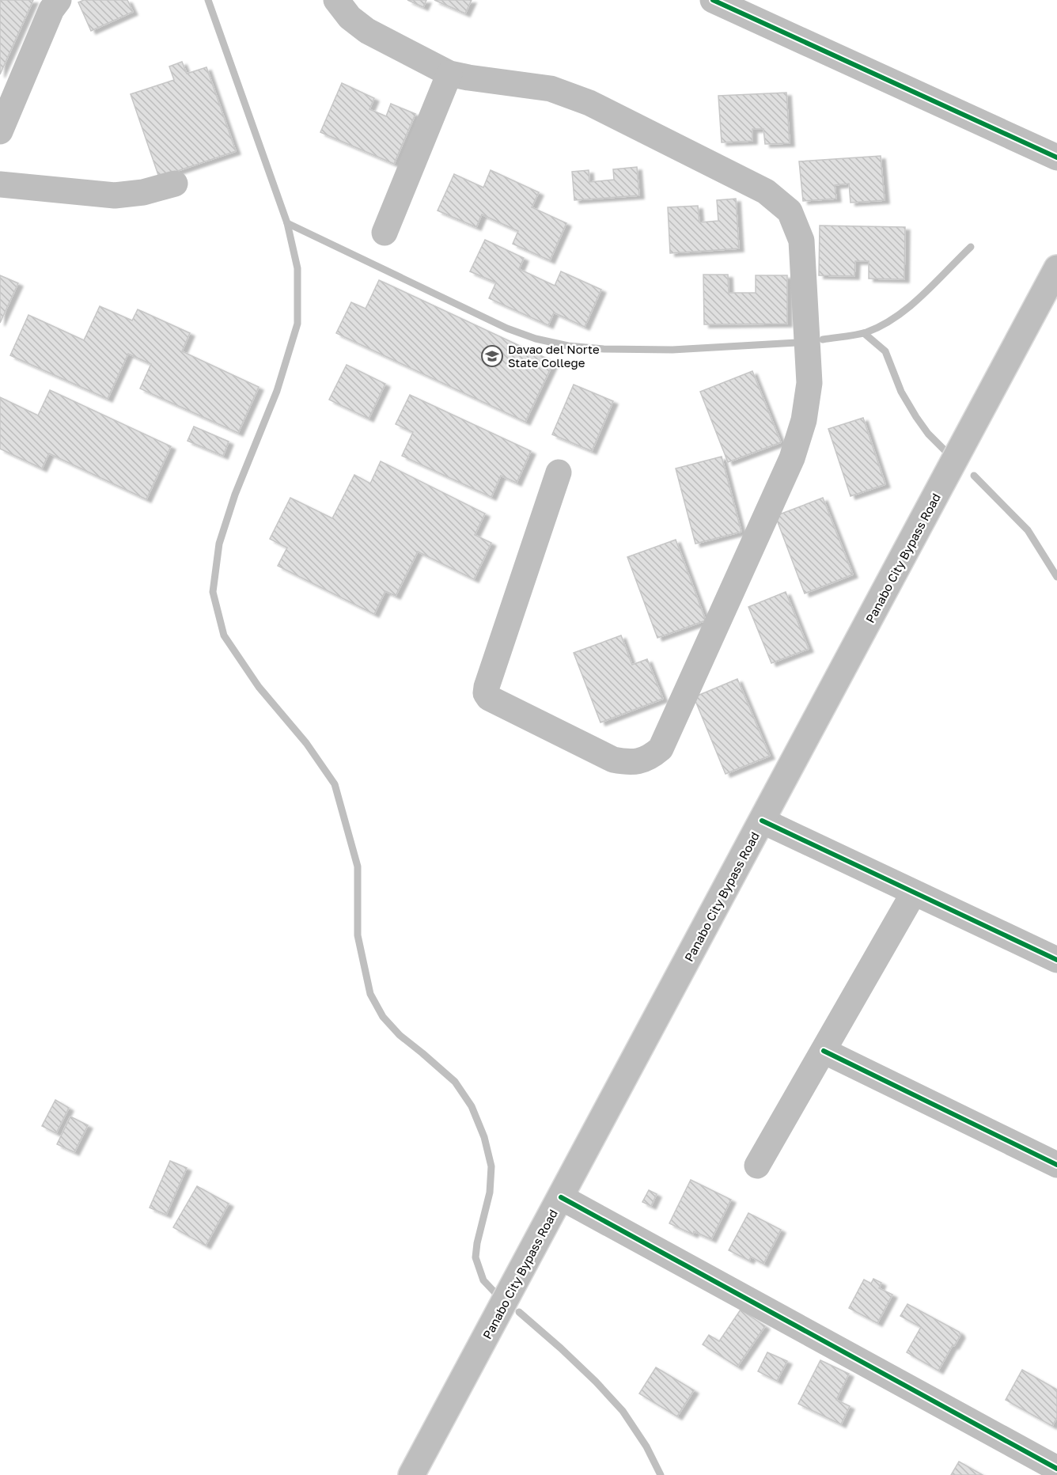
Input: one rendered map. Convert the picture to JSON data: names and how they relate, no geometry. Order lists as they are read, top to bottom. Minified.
{"streets":{"street":["Panabo City Bypass Road"]},"places":{"school or university":["Davao del Norte State College"]}}
